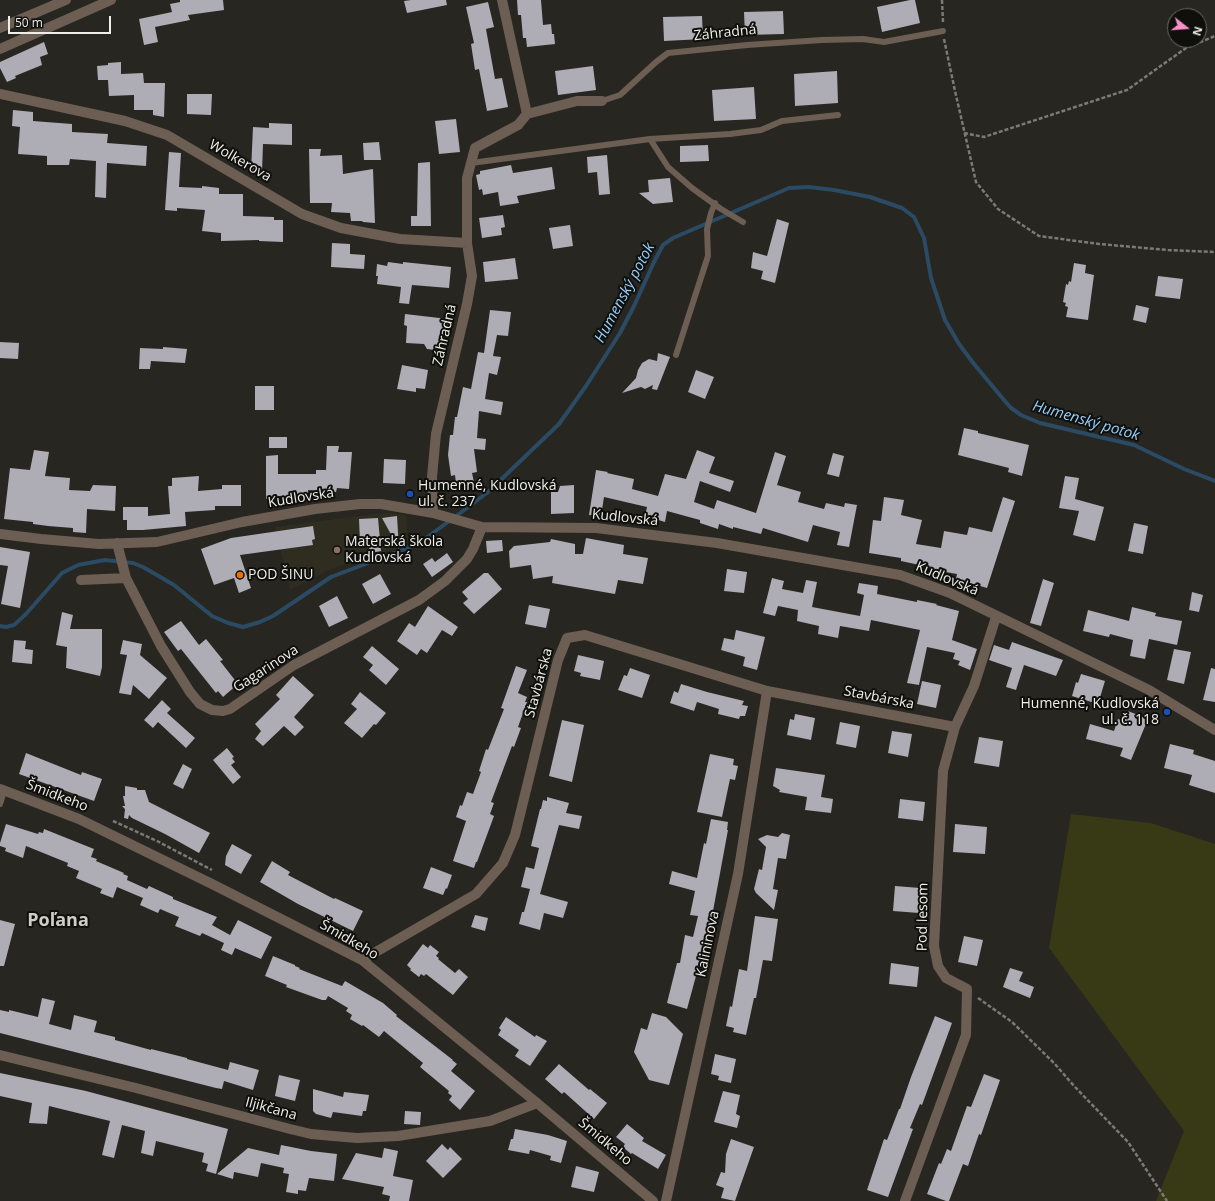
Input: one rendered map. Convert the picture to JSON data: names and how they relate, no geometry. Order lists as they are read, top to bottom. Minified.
{"streets":{"street":["Záhradná","Wolkerova","Kudlovská","Gagarinova","Stavbárska","Šmidkeho","Pod lesom","Kalininova","Iljikčana"]},"crossings":[["Záhradná","Wolkerova"],["Záhradná","Kudlovská"],["Kudlovská","Gagarinova"],["Kudlovská","Pod lesom"],["Stavbárska","Šmidkeho"],["Stavbárska","Pod lesom"],["Stavbárska","Kalininova"],["Šmidkeho","Iljikčana"]],"districts":["Poľana"],"water":["Humenský potok"],"places":["Humenné, Kudlovská ul. č. 237","Materská škola Kudlovská","POD ŠINU","Humenné, Kudlovská ul. č. 118"],"scale_bar":"50 m","north":"right"}
